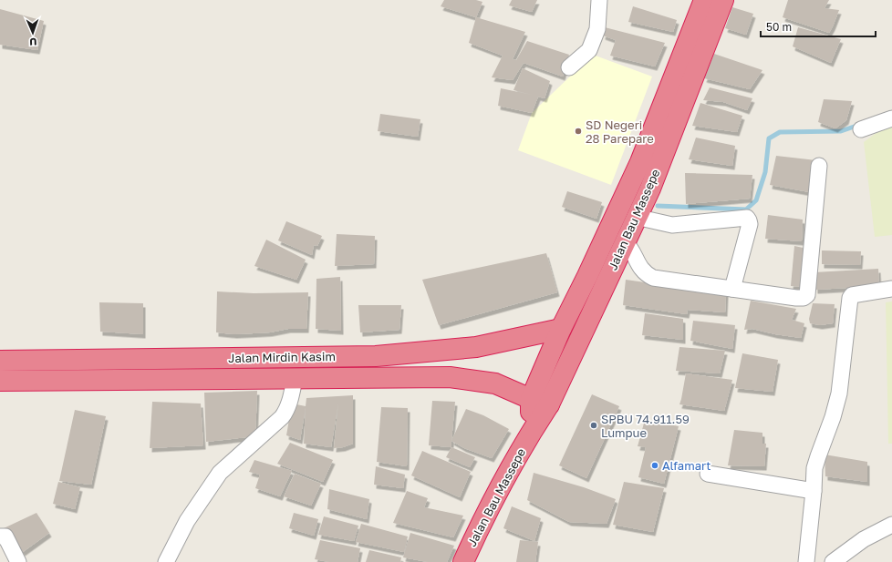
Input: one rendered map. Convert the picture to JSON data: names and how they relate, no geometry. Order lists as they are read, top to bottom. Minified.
{"streets":{"highway":["Jalan Bau Massepe","Jalan Mirdin Kasim"]},"crossings":[["Jalan Bau Massepe","Jalan Mirdin Kasim"]],"places":["SD Negeri 28 Parepare","SPBU 74.911.59 Lumpue","Alfamart"],"scale_bar":"50 m","north":"bottom"}
